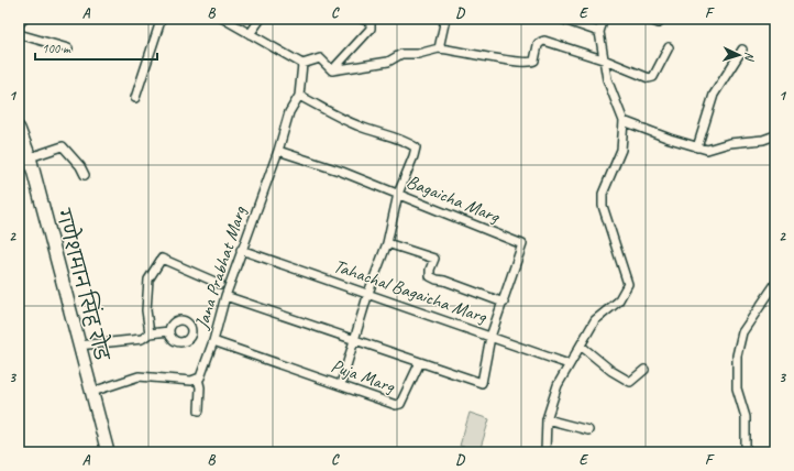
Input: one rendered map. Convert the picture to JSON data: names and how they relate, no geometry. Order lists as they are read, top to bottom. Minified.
{"streets":{"highway":["गणेशमान सिंह रोड"],"street":["Bagaicha Marg","Jana Prabhat Marg","Tahachal Bagaicha Marg","Puja Marg"]},"crossings":[["Bagaicha Marg","Jana Prabhat Marg"],["Bagaicha Marg","Tahachal Bagaicha Marg"],["Bagaicha Marg","Puja Marg"],["Jana Prabhat Marg","Tahachal Bagaicha Marg"],["Jana Prabhat Marg","Puja Marg"],["Tahachal Bagaicha Marg","Puja Marg"]],"scale_bar":"100 m","north":"right","grid":{"columns":["A","B","C","D","E","F"],"rows":["1","2","3"]}}
